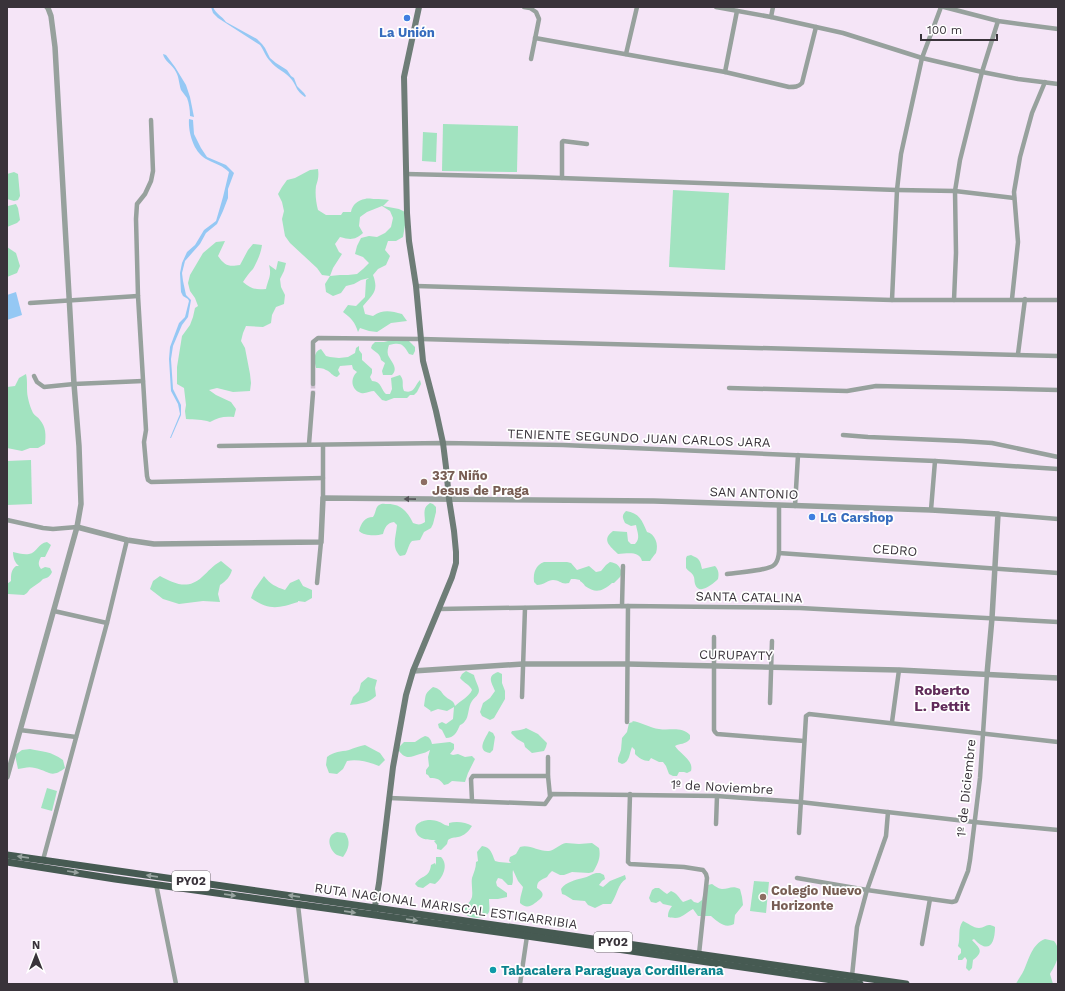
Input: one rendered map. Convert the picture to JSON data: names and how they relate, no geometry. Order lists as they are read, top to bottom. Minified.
{"streets":{"highway":["PY02","RUTA NACIONAL MARISCAL ESTIGARRIBIA"],"street":["TENIENTE SEGUNDO JUAN CARLOS JARA","SAN ANTONIO","CEDRO","SANTA CATALINA","CURUPAYTY","1º de Noviembre","1º de Diciembre"]},"crossings":[["CURUPAYTY","1º de Diciembre"],["1º de Noviembre","1º de Diciembre"]],"districts":["Roberto L. Pettit"],"places":["La Unión","337 Niño Jesus de Praga","LG Carshop","Colegio Nuevo Horizonte","Tabacalera Paraguaya Cordillerana"],"scale_bar":"100 m","north":"top"}
